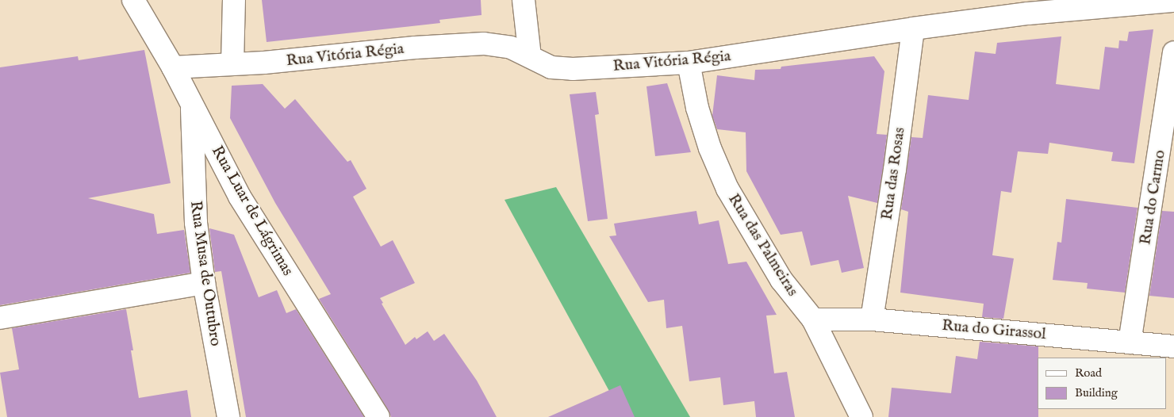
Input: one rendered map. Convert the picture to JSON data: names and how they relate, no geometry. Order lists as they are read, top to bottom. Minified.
{"streets":{"street":["Rua Vitória Régia","Rua das Rosas","Rua do Carmo","Rua Luar de Lágrimas","Rua das Palmeiras","Rua Musa de Outubro","Rua do Girassol"]},"crossings":[["Rua Vitória Régia","Rua das Rosas"],["Rua Vitória Régia","Rua Luar de Lágrimas"],["Rua Vitória Régia","Rua das Palmeiras"],["Rua das Rosas","Rua do Girassol"],["Rua do Carmo","Rua do Girassol"],["Rua Luar de Lágrimas","Rua Musa de Outubro"],["Rua das Palmeiras","Rua do Girassol"]],"legend":["Road","Building"]}
